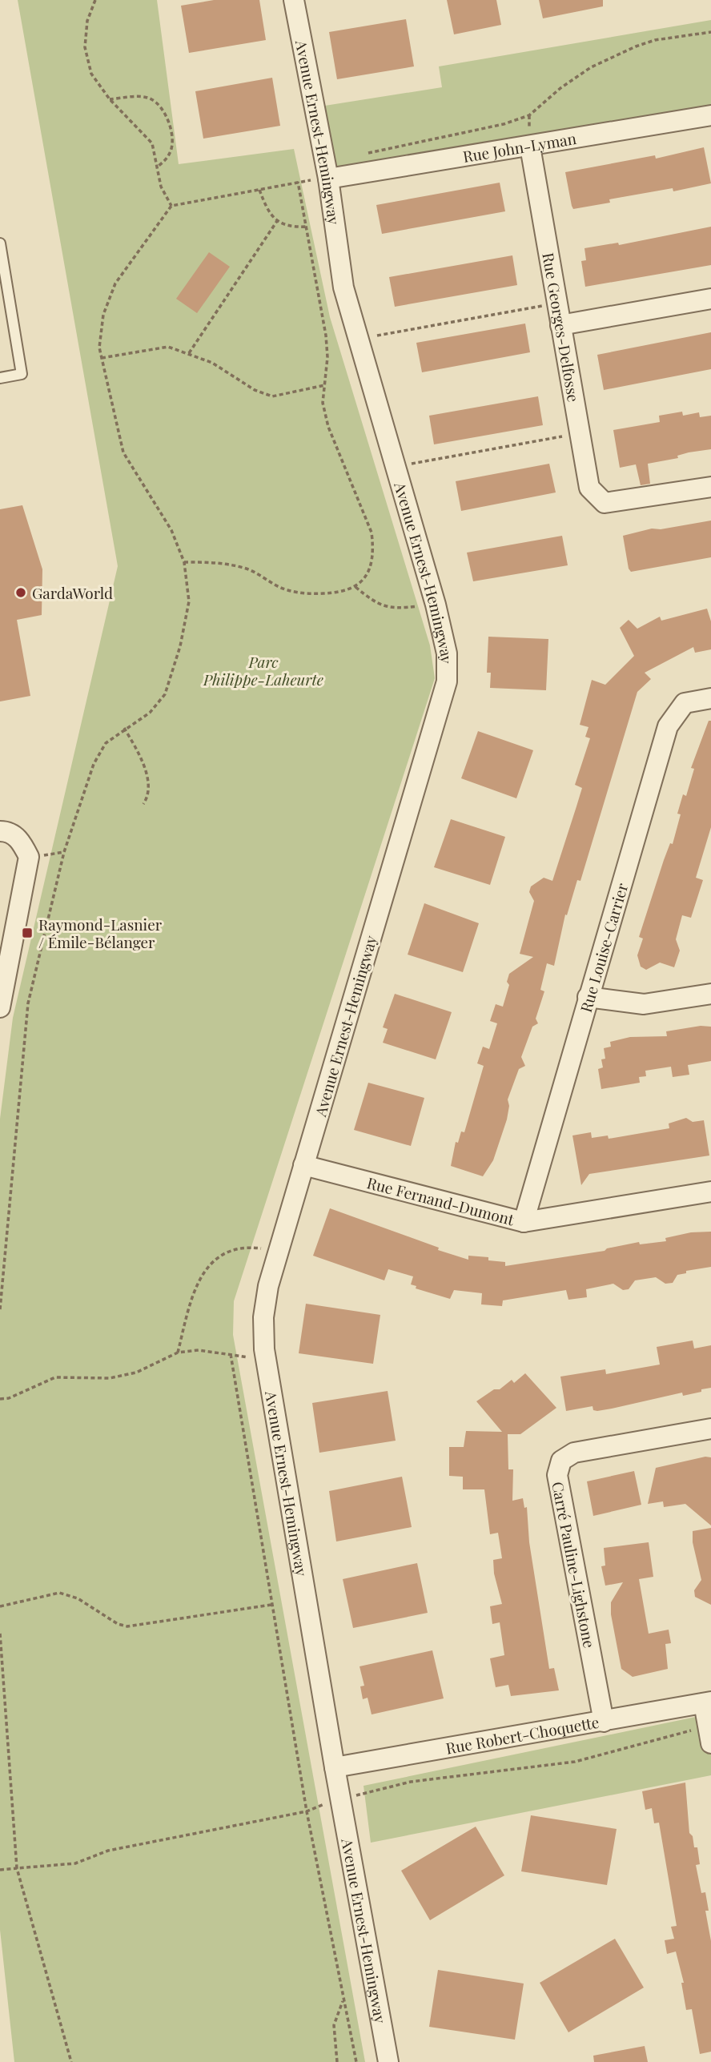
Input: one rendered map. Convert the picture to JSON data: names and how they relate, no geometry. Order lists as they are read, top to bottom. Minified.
{"streets":{"street":["Avenue Ernest-Hemingway","Rue John-Lyman","Rue Georges-Delfosse","Rue Louise-Carrier","Rue Fernand-Dumont","Carré Pauline-Lighstone","Rue Robert-Choquette"]},"crossings":[["Avenue Ernest-Hemingway","Rue John-Lyman"],["Avenue Ernest-Hemingway","Rue Fernand-Dumont"],["Avenue Ernest-Hemingway","Rue Robert-Choquette"],["Rue John-Lyman","Rue Georges-Delfosse"],["Rue Louise-Carrier","Rue Fernand-Dumont"],["Carré Pauline-Lighstone","Rue Robert-Choquette"]],"parks":["Parc Philippe-Laheurte"],"places":{"other":["GardaWorld"],"transit":["Raymond-Lasnier / Émile-Bélanger"]}}
